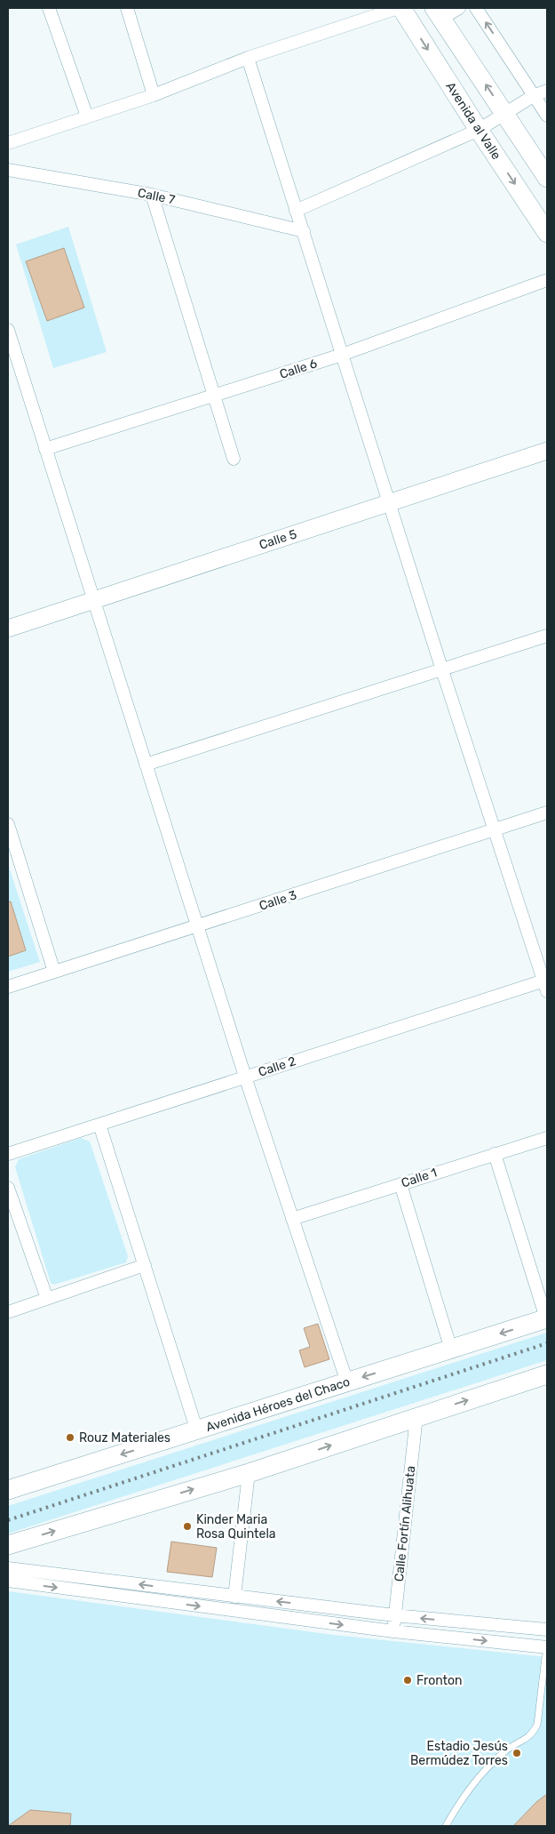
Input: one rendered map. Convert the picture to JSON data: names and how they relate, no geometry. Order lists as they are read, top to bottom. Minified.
{"streets":{"main road":["Avenida al Valle","Calle 5","Avenida Héroes del Chaco"],"street":["Calle 7","Calle 6","Calle 3","Calle 2","Calle 1","Calle Fortín Alihuata"]},"places":["Rouz Materiales","Kinder Maria Rosa Quintela","Fronton","Estadio Jesús Bermúdez Torres"]}
